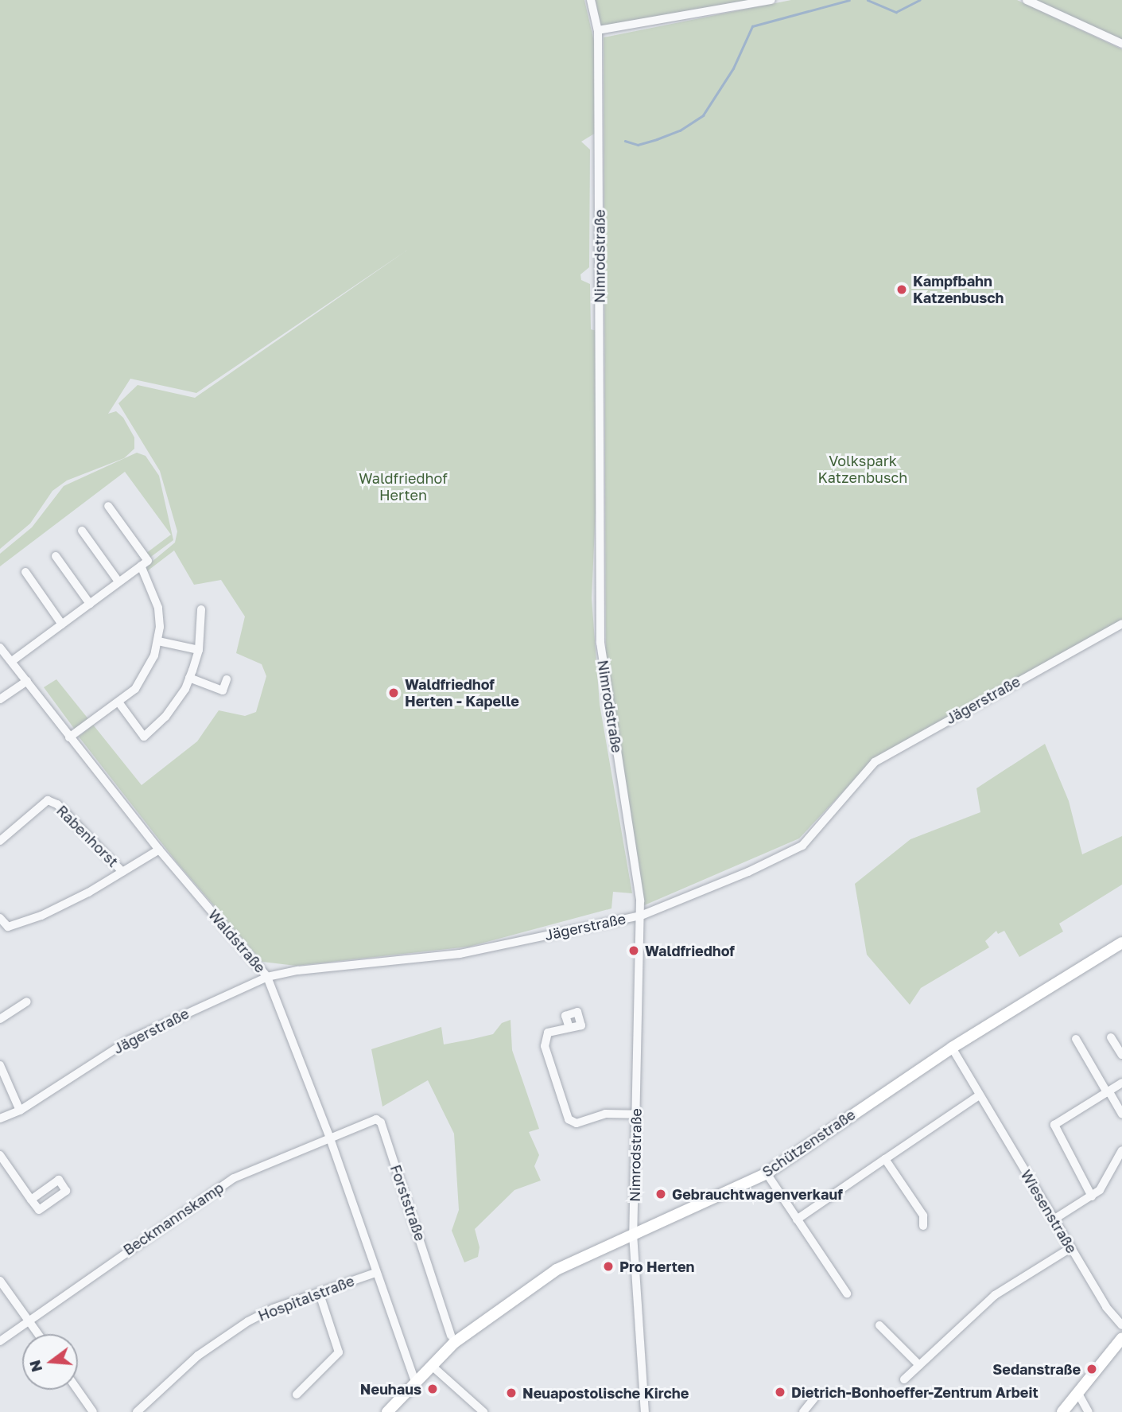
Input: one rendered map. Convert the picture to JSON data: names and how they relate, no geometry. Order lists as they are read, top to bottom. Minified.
{"streets":{"main road":["Schützenstraße"],"street":["Nimrodstraße","Jägerstraße","Rabenhorst","Waldstraße","Forststraße","Wiesenstraße","Beckmannskamp","Hospitalstraße"]},"crossings":[["Nimrodstraße","Jägerstraße"],["Nimrodstraße","Schützenstraße"],["Jägerstraße","Waldstraße"],["Rabenhorst","Waldstraße"],["Waldstraße","Schützenstraße"],["Waldstraße","Forststraße"],["Waldstraße","Beckmannskamp"],["Waldstraße","Hospitalstraße"],["Schützenstraße","Wiesenstraße"],["Forststraße","Beckmannskamp"]],"parks":["Volkspark Katzenbusch","Waldfriedhof Herten"],"places":["Kampfbahn Katzenbusch","Waldfriedhof Herten - Kapelle","Waldfriedhof","Gebrauchtwagenverkauf","Pro Herten","Sedanstraße","Neuhaus","Dietrich-Bonhoeffer-Zentrum Arbeit","Neuapostolische Kirche"],"north":"left"}
